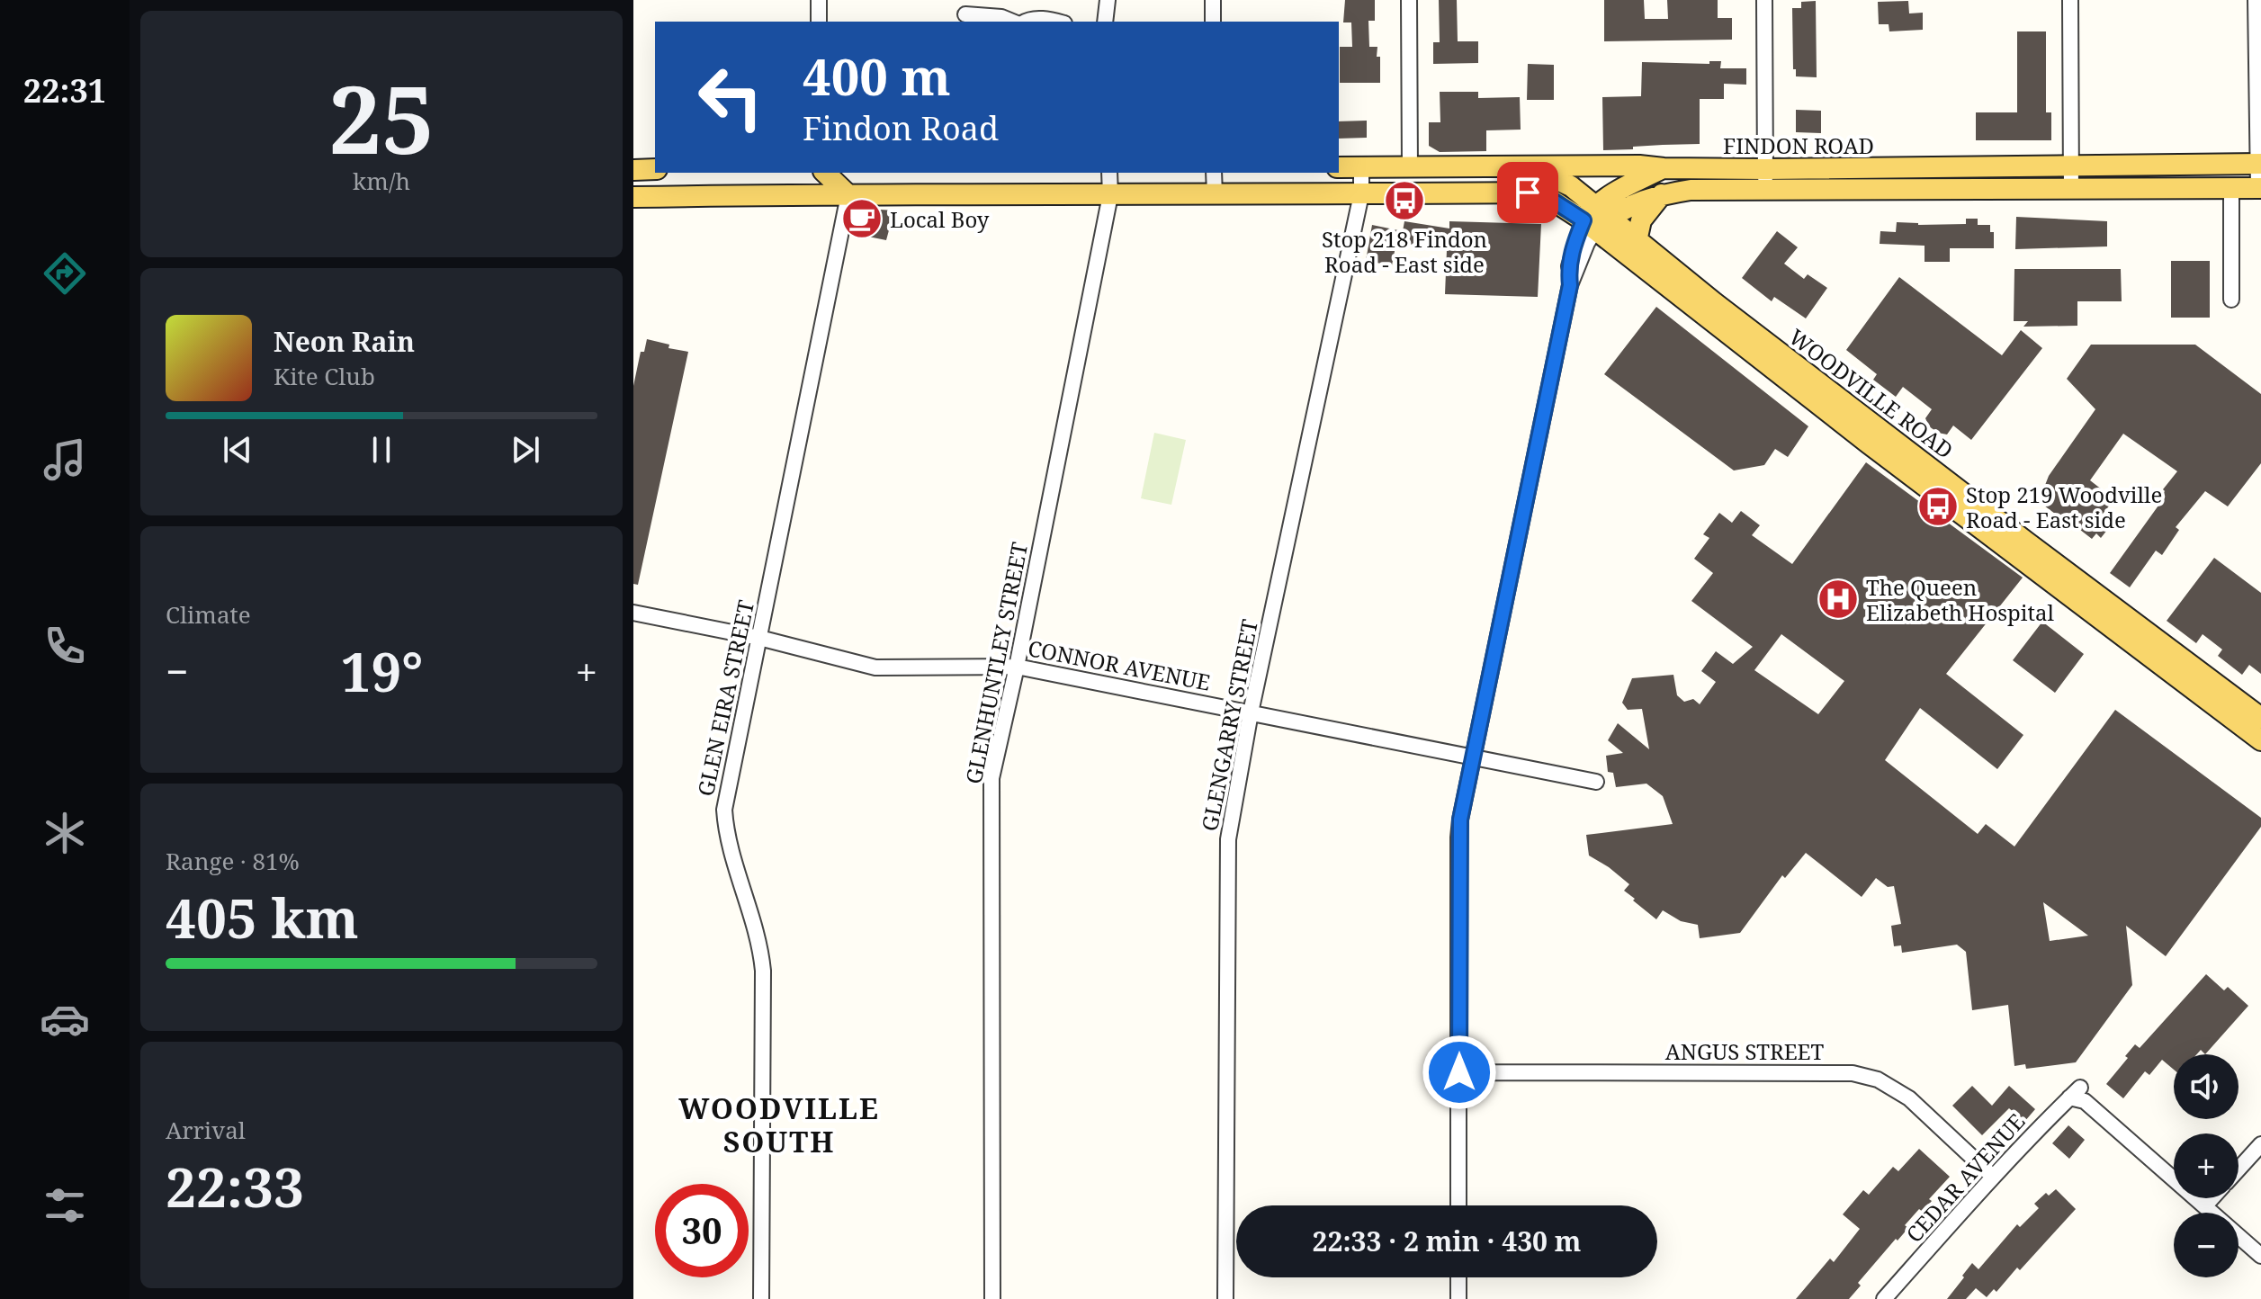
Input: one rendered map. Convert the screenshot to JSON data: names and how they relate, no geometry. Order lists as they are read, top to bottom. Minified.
{"streets":{"main road":["FINDON ROAD","WOODVILLE ROAD"],"street":["GLENHUNTLEY STREET","CONNOR AVENUE","GLEN EIRA STREET","GLENGARRY STREET","ANGUS STREET","CEDAR AVENUE"]},"crossings":[["FINDON ROAD","WOODVILLE ROAD"],["FINDON ROAD","GLENGARRY STREET"],["GLENHUNTLEY STREET","CONNOR AVENUE"],["CONNOR AVENUE","GLEN EIRA STREET"],["CONNOR AVENUE","GLENGARRY STREET"],["ANGUS STREET","CEDAR AVENUE"]],"districts":["WOODVILLE SOUTH"],"places":{"bus stop":["Stop 218 Findon Road - East side","Stop 219 Woodville Road - East side"],"cafe":["Local Boy"],"hospital":["The Queen Elizabeth Hospital"]},"page":{"tabs":"22:31","tile":[["25","km/h"],"Climate",["Range · 81%","405 km"],["Arrival","22:33"]],"turn":["400 m","Findon Road"],"song":["Neon Rain","Kite Club"],"heat":["−","19°","+"],"map_buttons":["+","−"],"limit":"30","trip":"22:33 · 2 min · 430 m"}}
